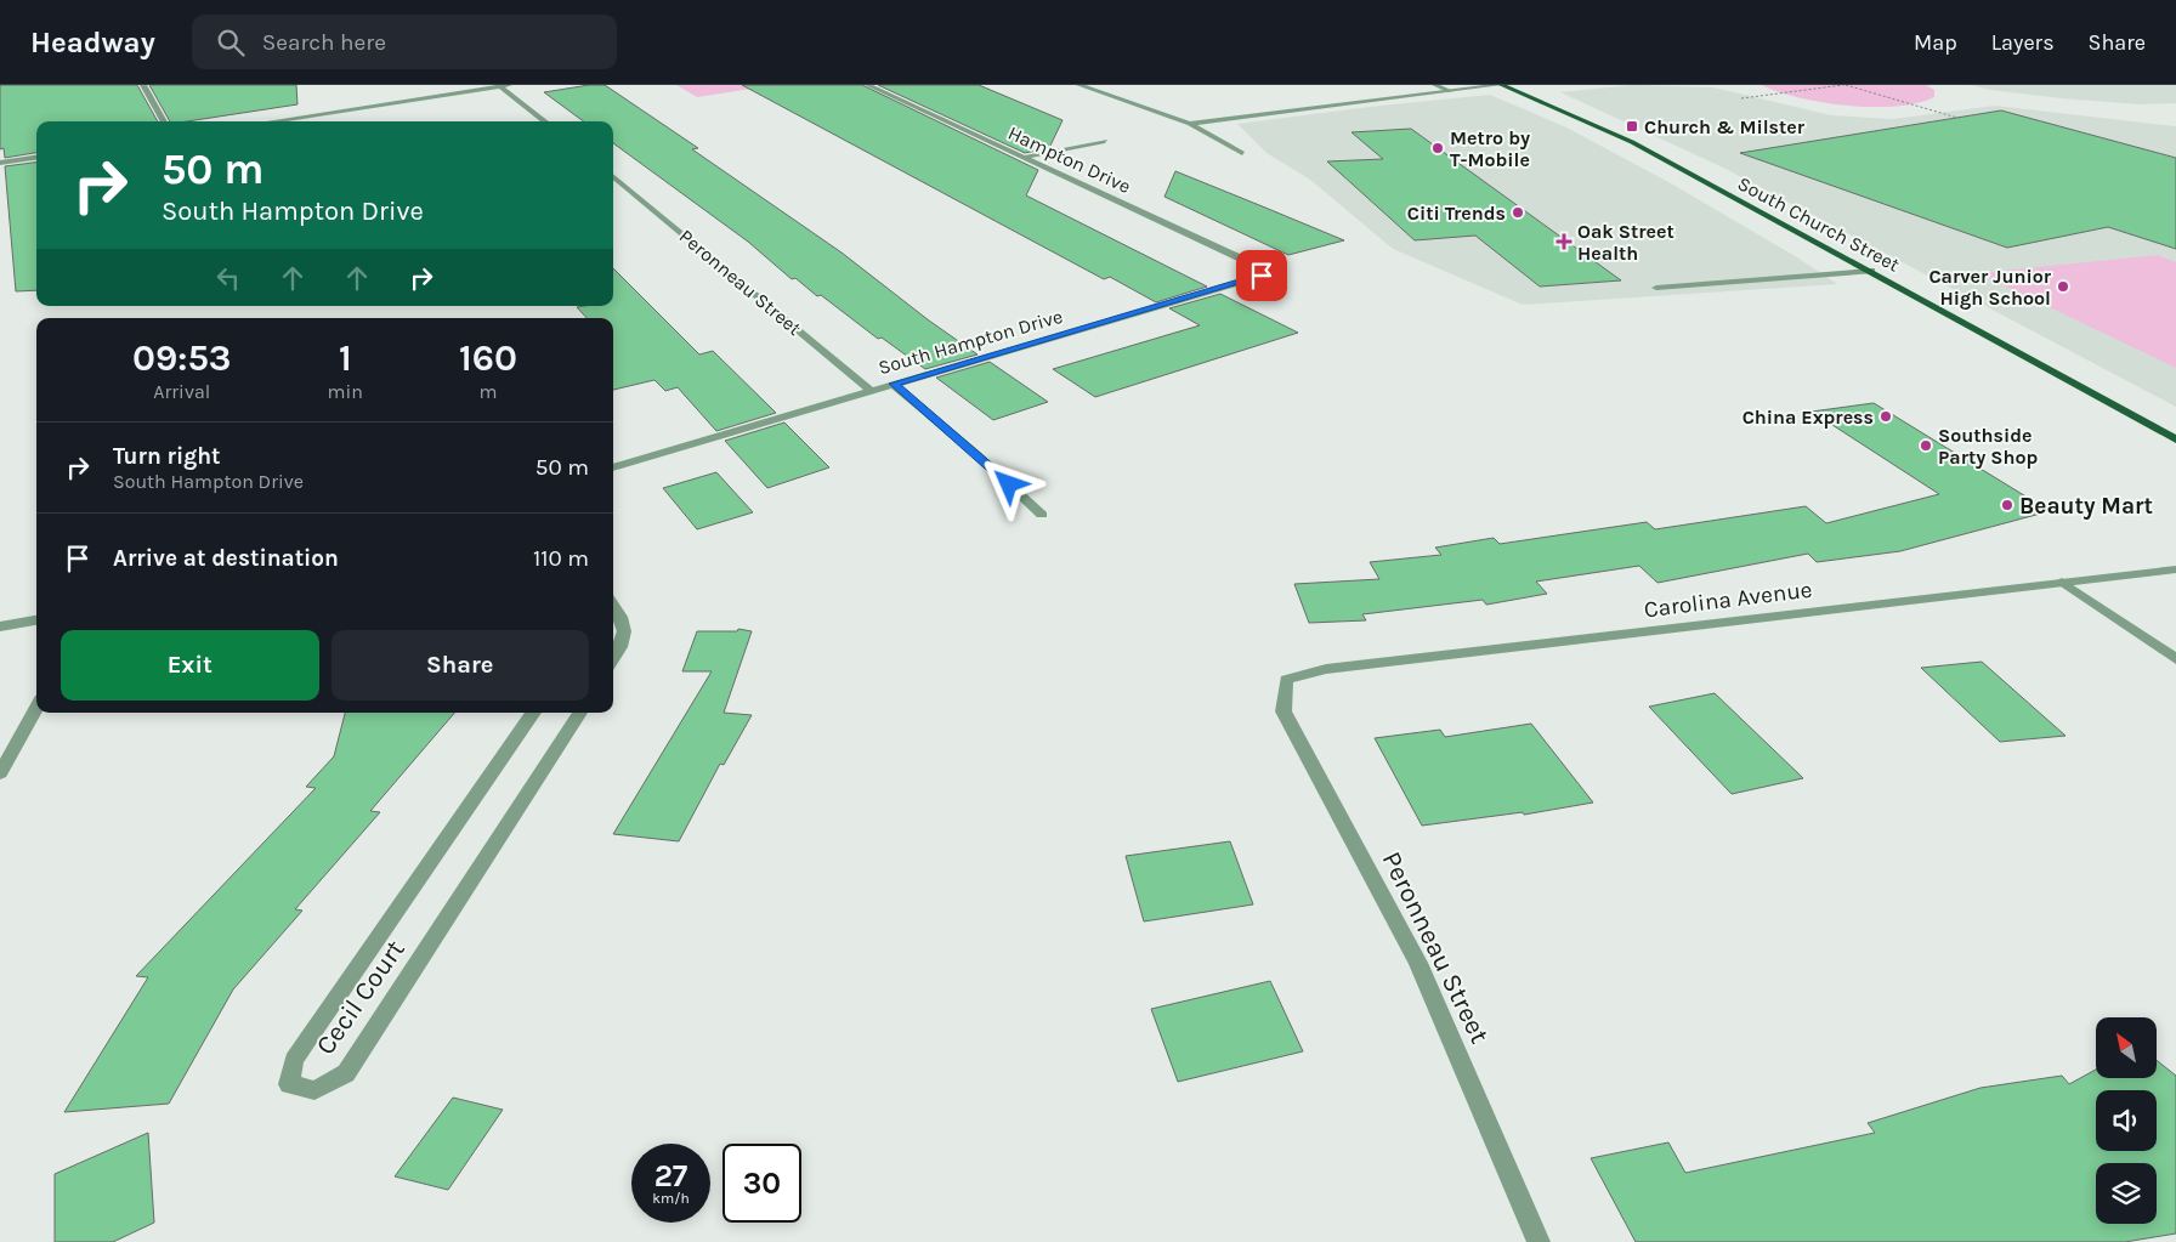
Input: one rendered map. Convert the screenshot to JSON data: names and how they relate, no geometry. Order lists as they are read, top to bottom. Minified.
{"streets":{"main road":["South Church Street"],"street":["Hampton Drive","Peronneau Street","South Hampton Drive","Carolina Avenue","Cecil Court"]},"crossings":[["Hampton Drive","South Hampton Drive"],["Peronneau Street","South Hampton Drive"],["Peronneau Street","Carolina Avenue"]],"places":{"transit":["Church & Milster"],"other":["Metro by T-Mobile","Citi Trends","Carver Junior High School","China Express","Southside Party Shop","Beauty Mart"],"health":["Oak Street Health"]},"north":"top left","page":{"header":"Headway","search":"Search here","nav":["Map","Layers","Share"],"turn":["50 m","South Hampton Drive"],"eta":["09:53","Arrival","1","min","160","m"],"list":[{"name":"Turn right","note":"South Hampton Drive","value":"50 m"},{"name":"Arrive at destination","value":"110 m"}],"buttons":["Exit","Share"],"speed":"27 km/h","limit":"30"}}
